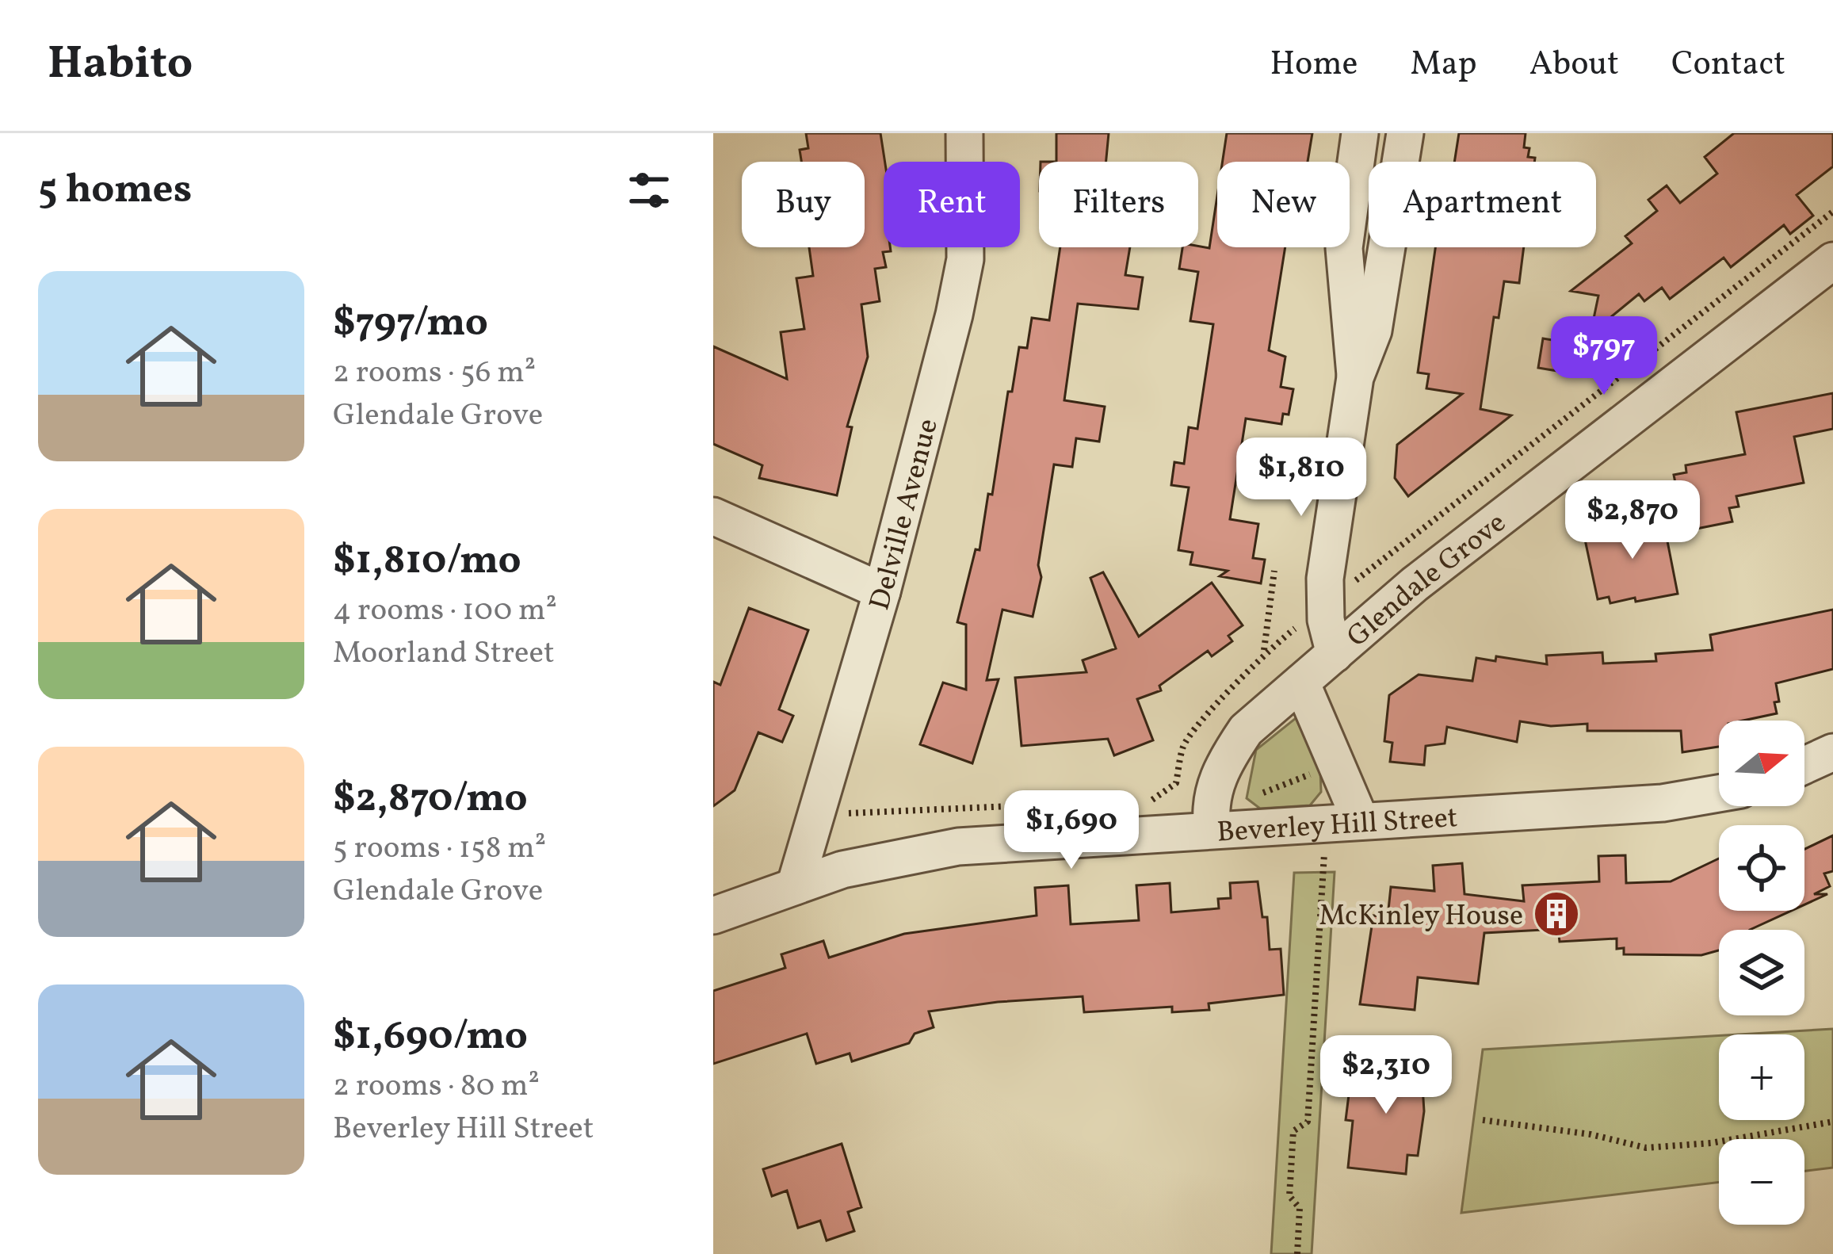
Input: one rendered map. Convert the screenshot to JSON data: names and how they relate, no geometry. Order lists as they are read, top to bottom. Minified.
{"streets":{"street":["Delville Avenue","Glendale Grove","Beverley Hill Street"]},"crossings":[["Delville Avenue","Beverley Hill Street"],["Glendale Grove","Beverley Hill Street"]],"places":{"building":["McKinley House"]},"north":"right","page":{"header":"Habito","nav":["Home","Map","About","Contact"],"heading":"5 homes","chip":["Buy","Rent","Filters","New","Apartment"],"list":[{"name":"$797/mo","note":"2 rooms · 56 m² · Glendale Grove"},{"name":"$1,810/mo","note":"4 rooms · 100 m² · Moorland Street"},{"name":"$2,870/mo","note":"5 rooms · 158 m² · Glendale Grove"},{"name":"$1,690/mo","note":"2 rooms · 80 m² · Beverley Hill Street"}],"price":["$797","$1,810","$2,870","$1,690","$2,310"],"map_buttons":["+","−"]}}
